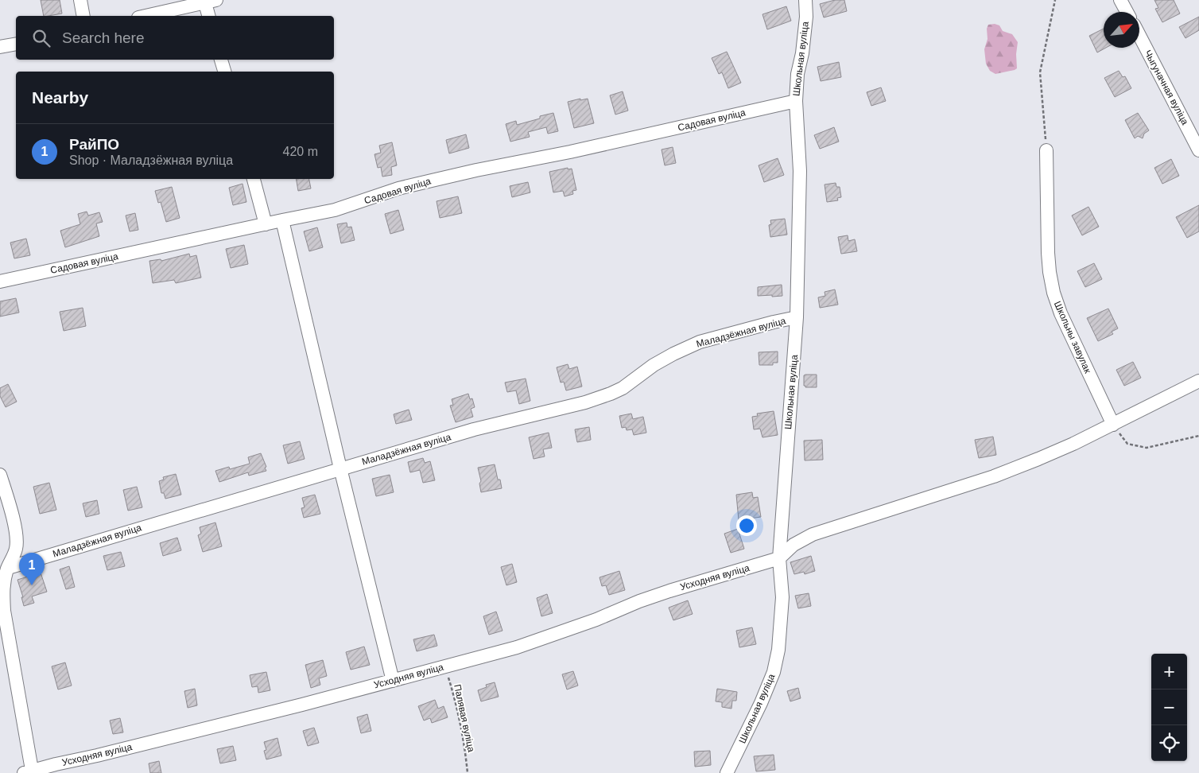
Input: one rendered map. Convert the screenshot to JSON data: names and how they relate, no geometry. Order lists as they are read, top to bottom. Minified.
{"streets":{"street":["Школьная вуліца","Чыгуначная вуліца","Садовая вуліца","Маладзёжная вуліца","Школьны завулак","Усходняя вуліца"],"path":["Палявая вуліца"]},"crossings":[["Школьная вуліца","Садовая вуліца"],["Школьная вуліца","Маладзёжная вуліца"],["Школьная вуліца","Усходняя вуліца"],["Усходняя вуліца","Палявая вуліца"]],"north":"top right","page":{"search":"Search here","heading":"Nearby","list":[{"mark":"1","name":"РайПО","note":"Shop · Маладзёжная вуліца","value":"420 m"}],"pins":"1","map_buttons":["+","−"]}}
